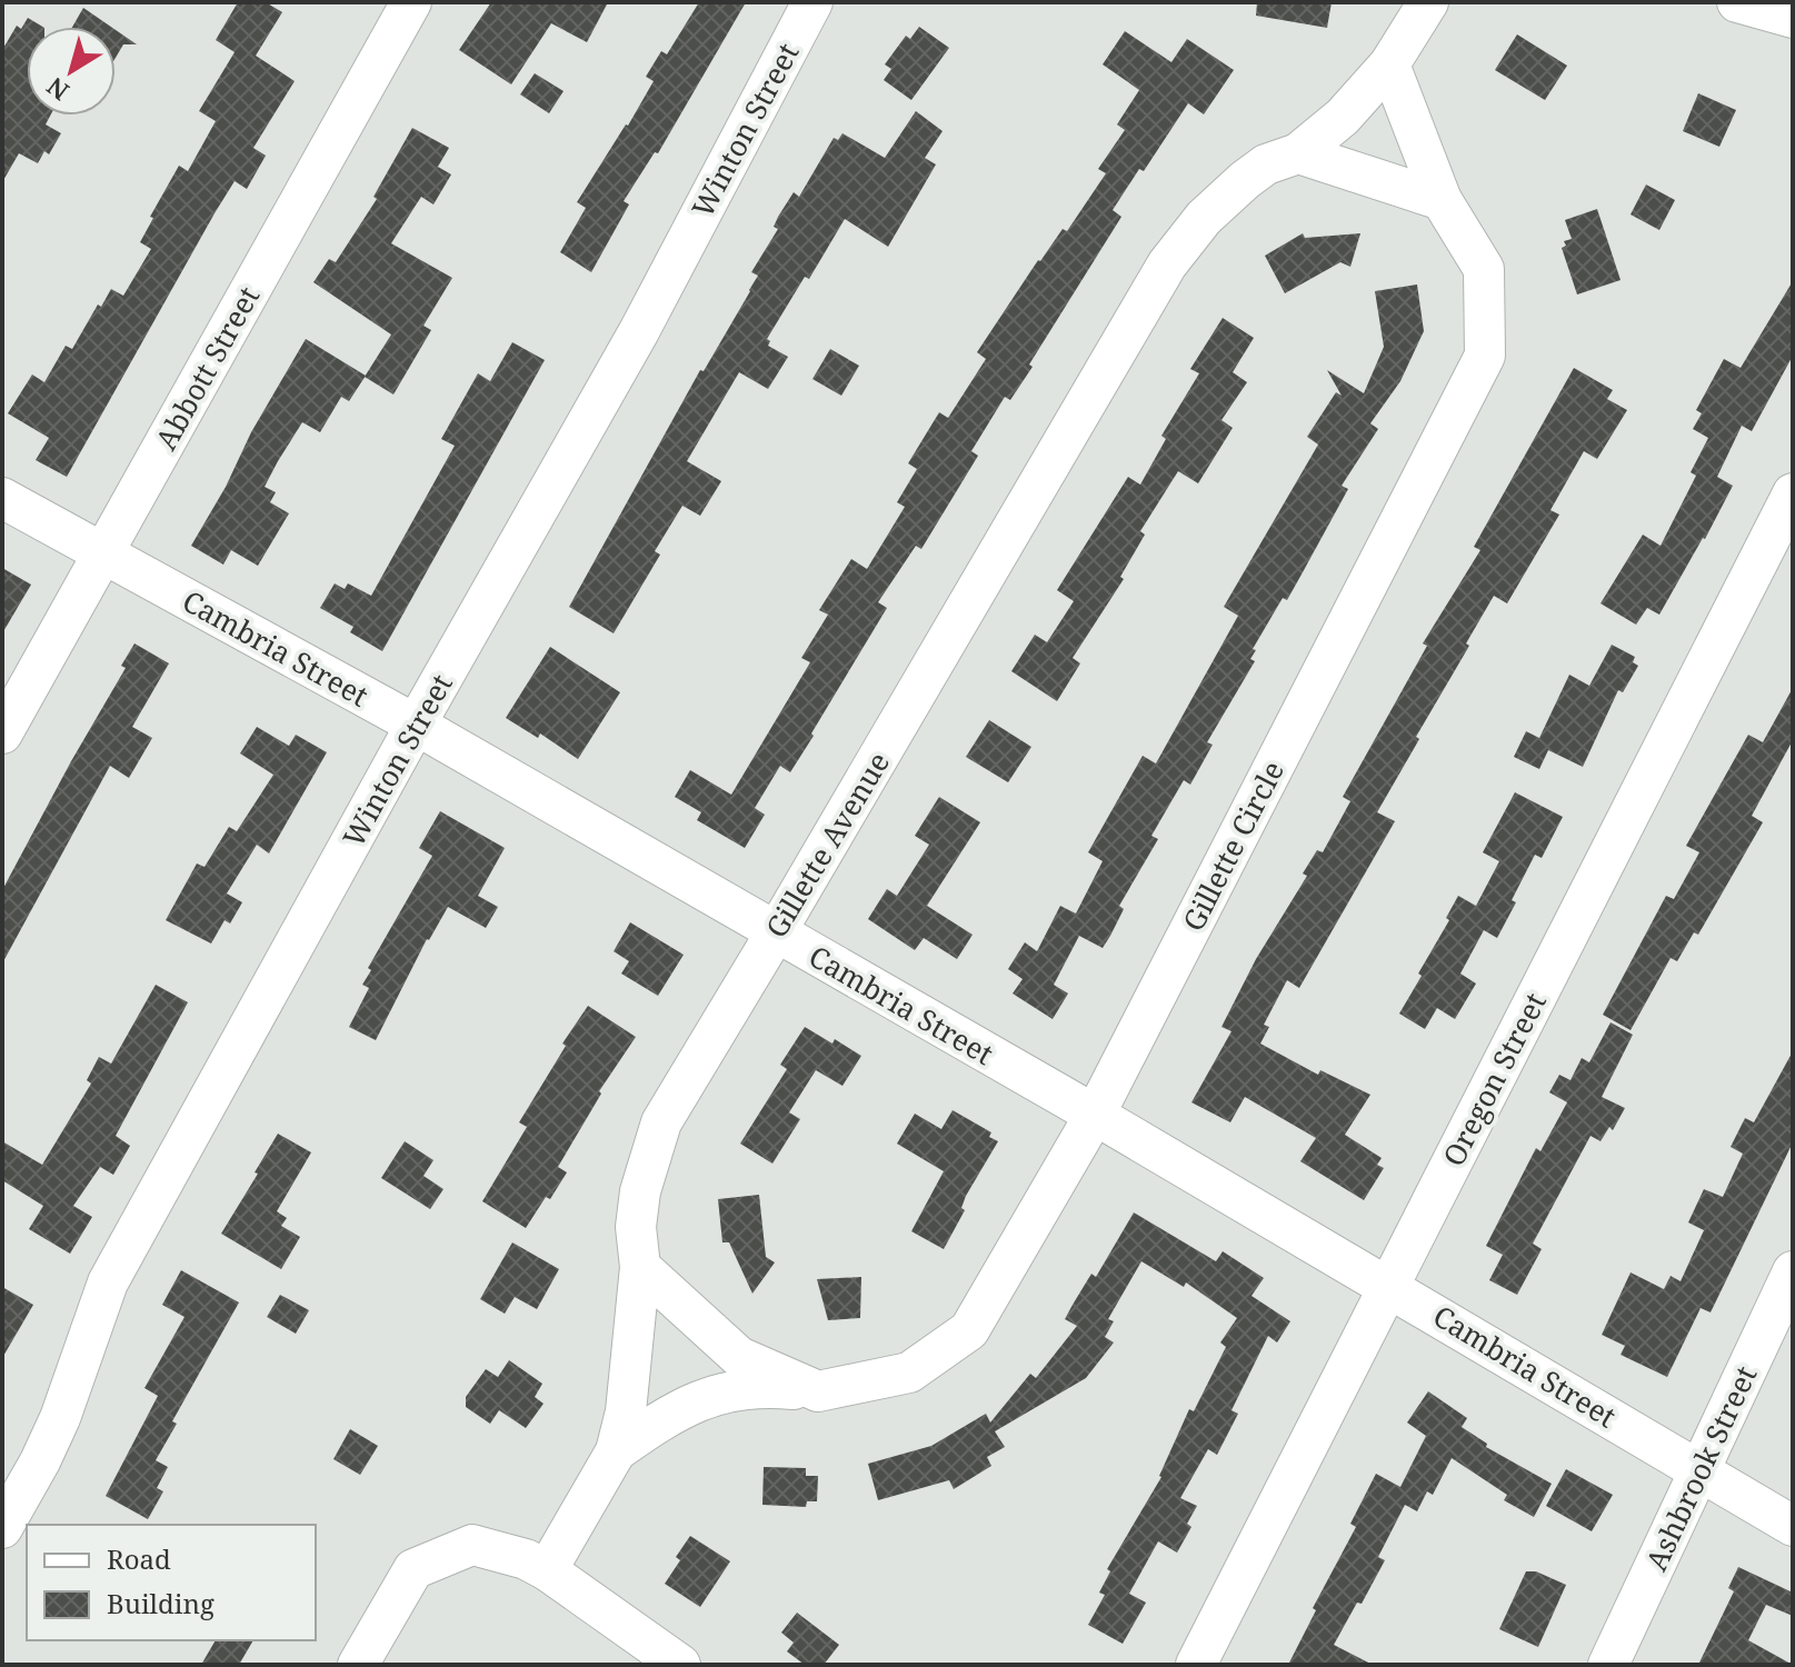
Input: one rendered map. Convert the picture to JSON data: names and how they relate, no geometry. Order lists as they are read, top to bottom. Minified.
{"streets":{"street":["Winton Street","Abbott Street","Cambria Street","Gillette Avenue","Gillette Circle","Oregon Street","Ashbrook Street"]},"crossings":[["Winton Street","Cambria Street"],["Abbott Street","Cambria Street"],["Cambria Street","Gillette Avenue"],["Cambria Street","Gillette Circle"],["Cambria Street","Oregon Street"],["Cambria Street","Ashbrook Street"],["Gillette Avenue","Gillette Circle"]],"legend":["Road","Building"],"north":"bottom left"}
